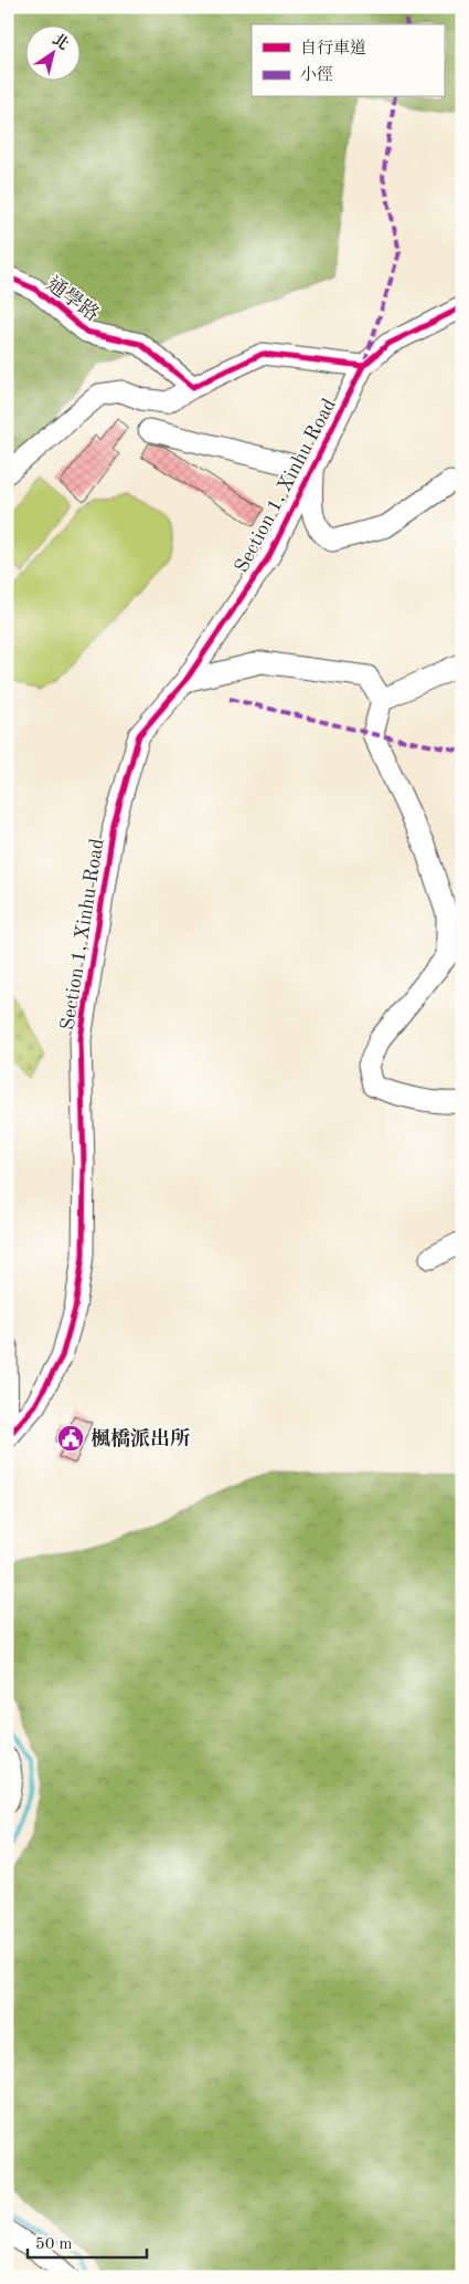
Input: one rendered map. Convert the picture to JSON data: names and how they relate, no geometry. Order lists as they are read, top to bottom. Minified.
{"streets":{"street":["通學路","Section 1, Xinhu Road"]},"places":{"public building":["楓橋派出所"]},"legend":["自行車道","小徑"],"scale_bar":"50 m","north":"top right"}
